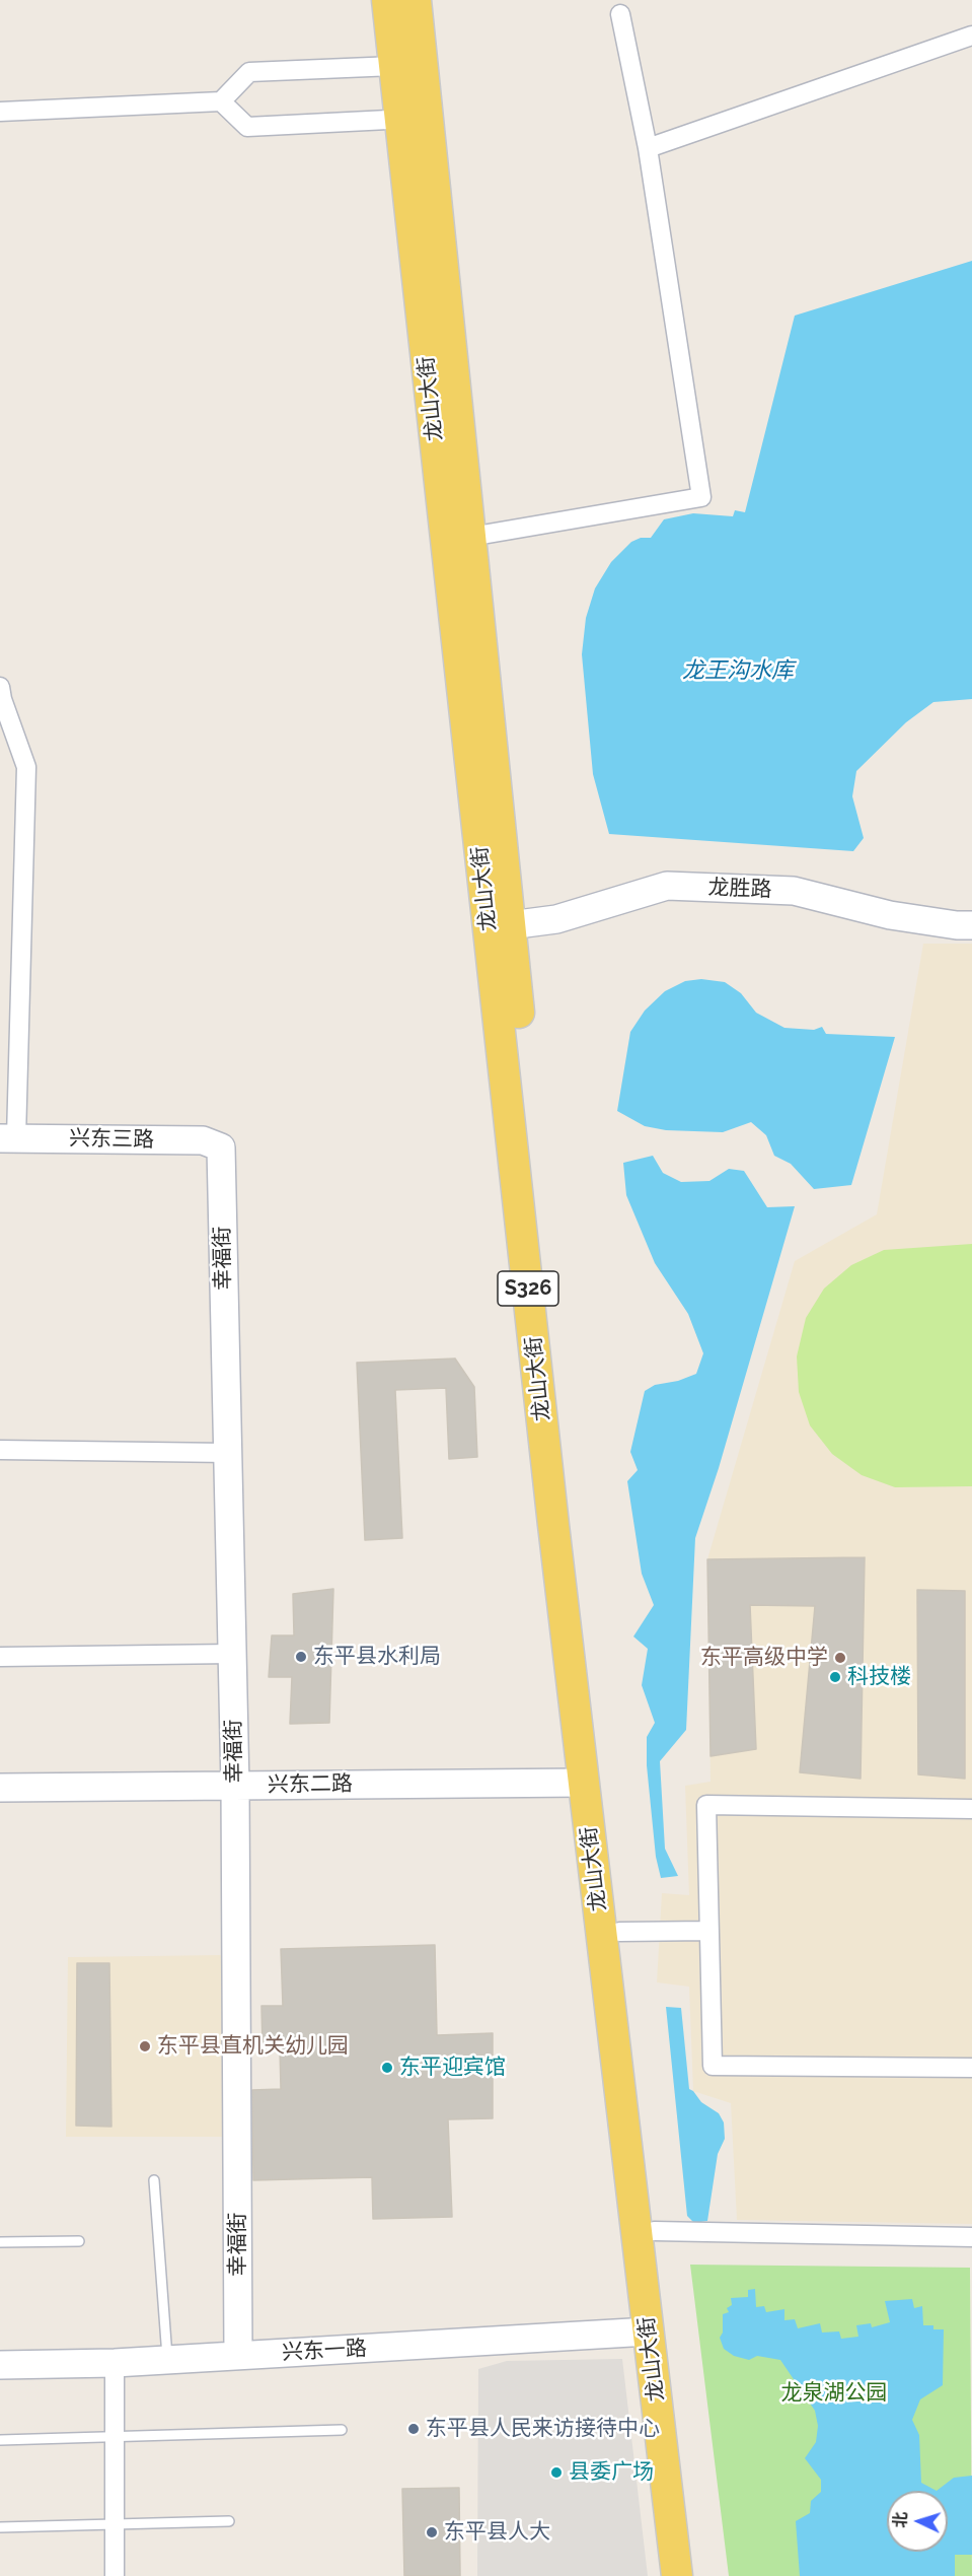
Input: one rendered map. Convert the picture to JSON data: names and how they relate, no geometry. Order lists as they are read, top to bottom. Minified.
{"streets":{"main road":["龙山大街","S326"],"street":["龙胜路","兴东三路","幸福街","兴东二路","兴东一路"]},"crossings":[["龙山大街","龙胜路"],["龙山大街","兴东二路"],["龙山大街","兴东一路"],["兴东三路","幸福街"],["幸福街","兴东二路"],["幸福街","兴东一路"]],"water":["龙王沟水库"],"parks":["龙泉湖公园"],"places":["东平县水利局","东平高级中学","科技楼","东平县直机关幼儿园","东平迎宾馆","东平县人民来访接待中心","县委广场","东平县人大"],"north":"left"}
